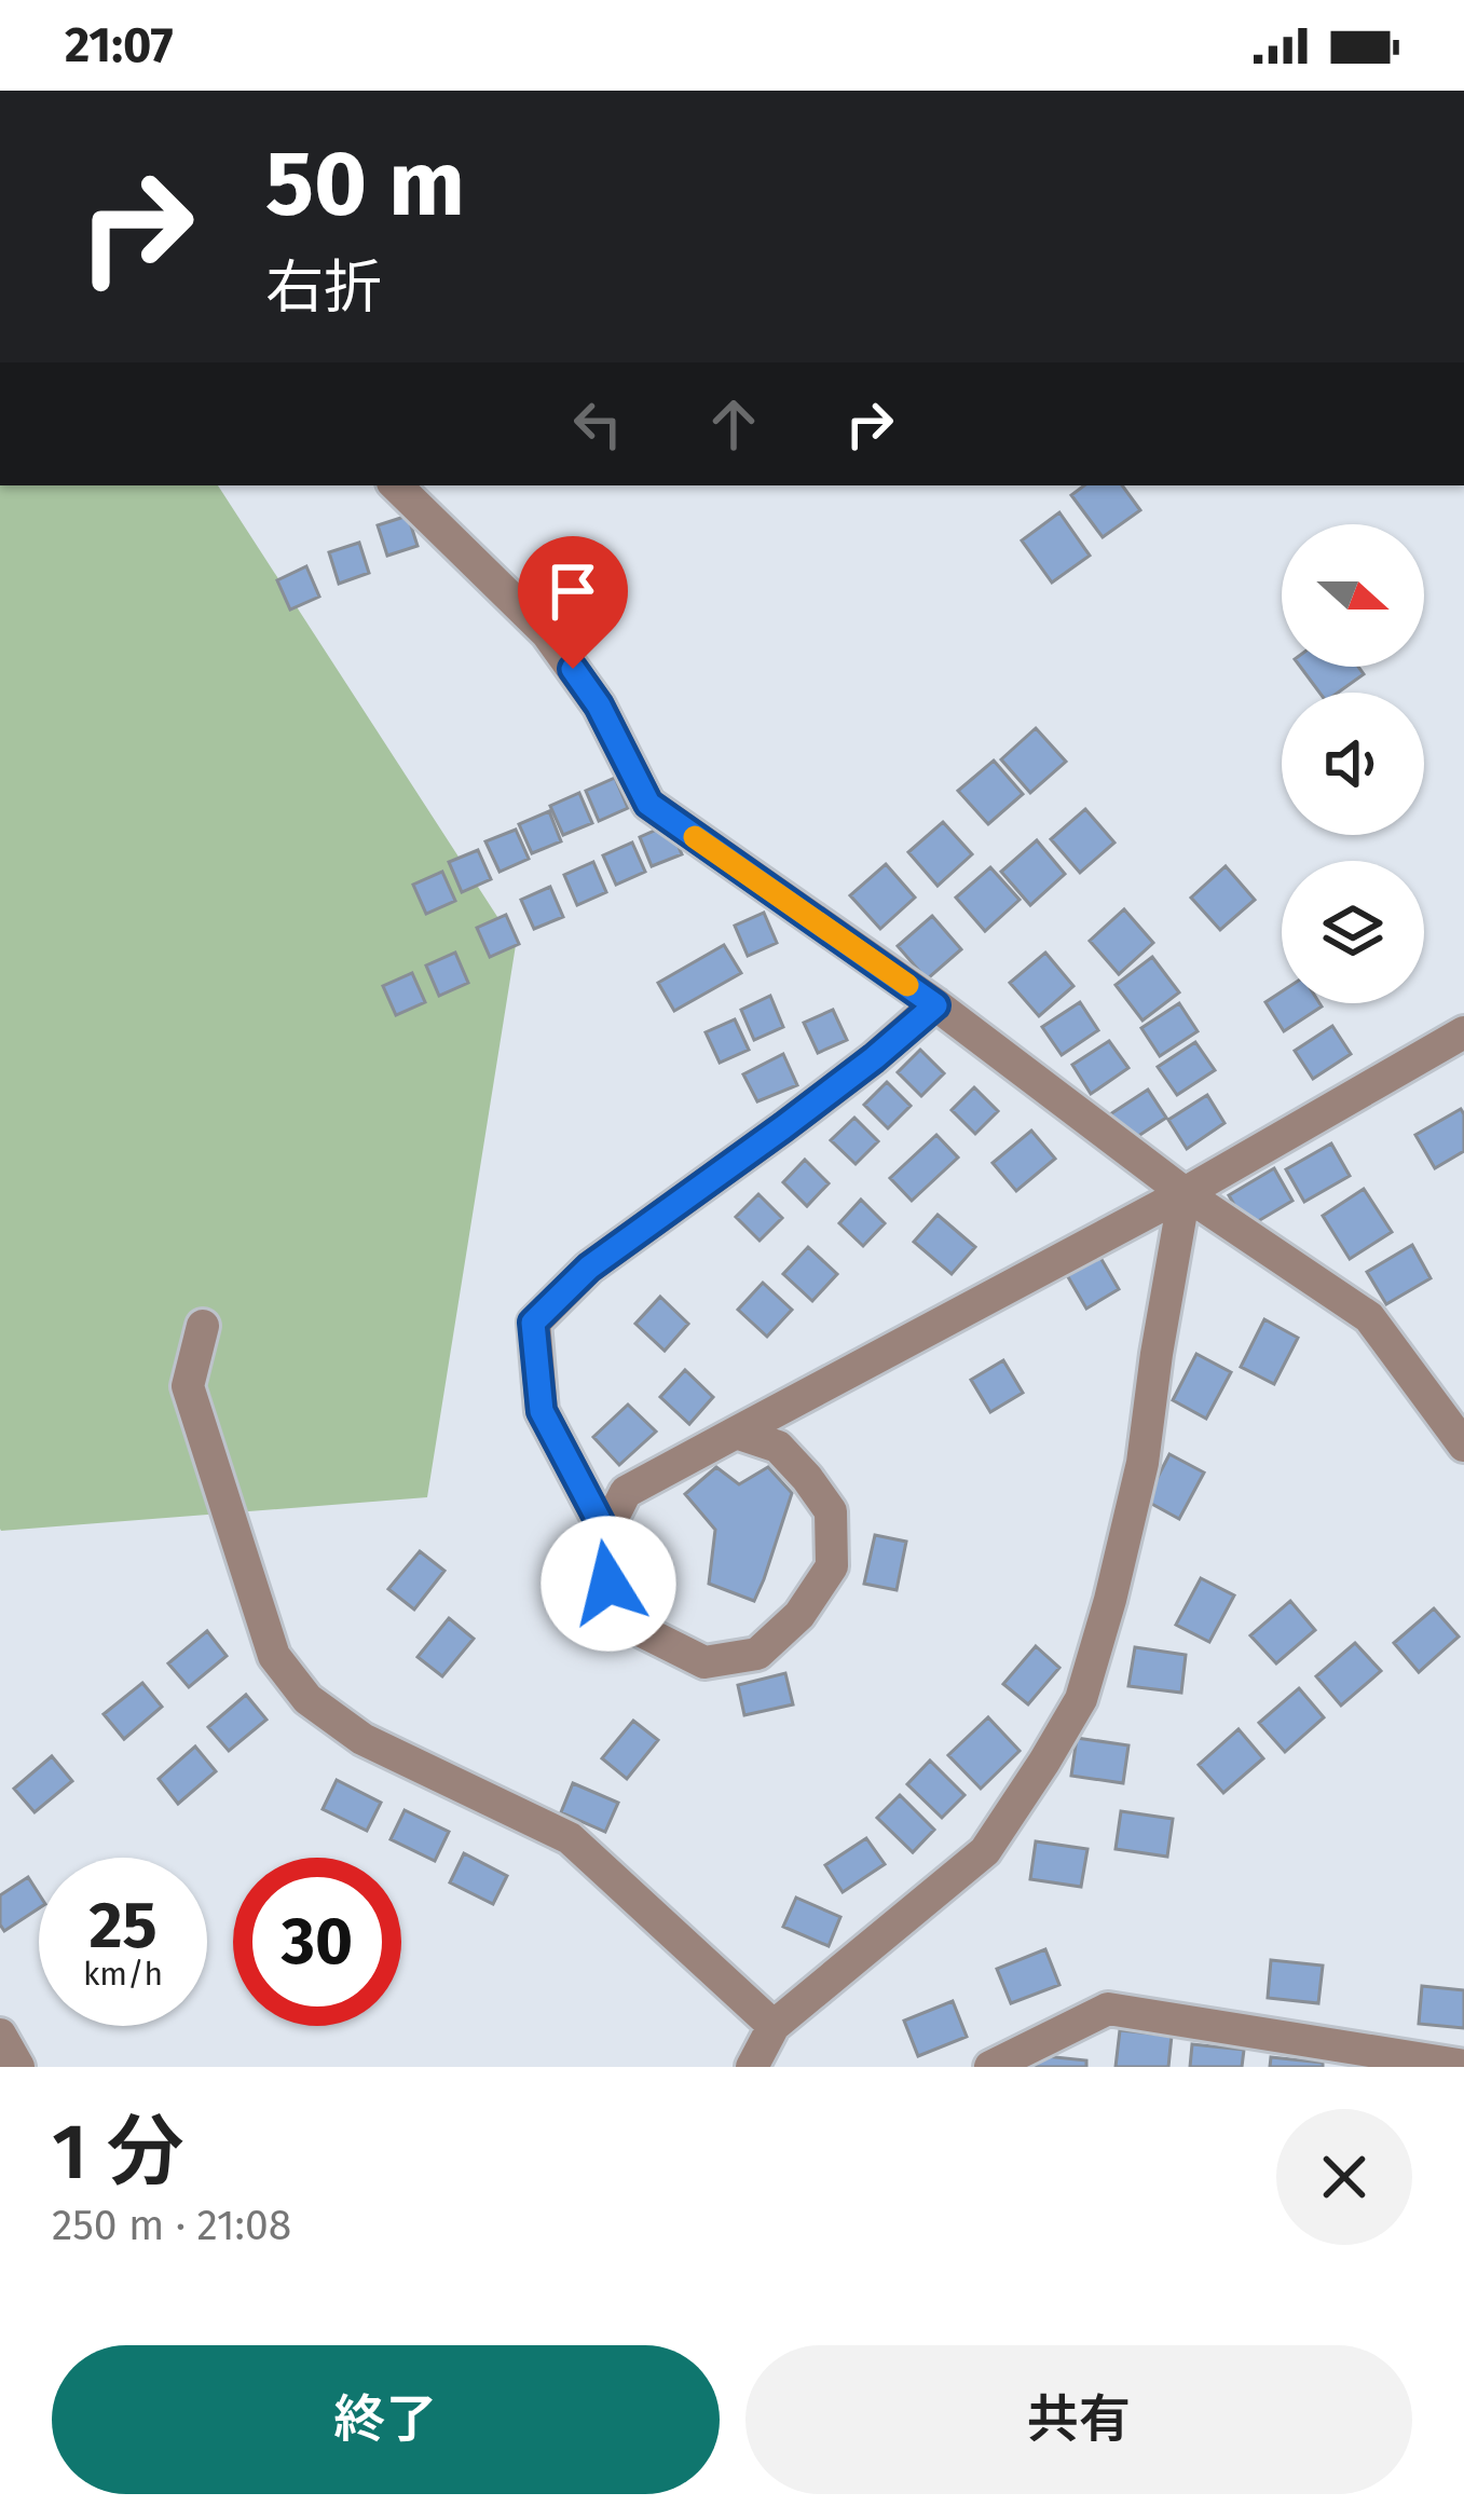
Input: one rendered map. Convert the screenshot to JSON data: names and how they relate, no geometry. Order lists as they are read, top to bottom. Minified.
{"north":"right","page":{"status":"21:07","turn":["50 m","右折"],"speed":"25 km/h","limit":"30","heading":["1 分","250 m · 21:08"],"buttons":["終了","共有"]}}
